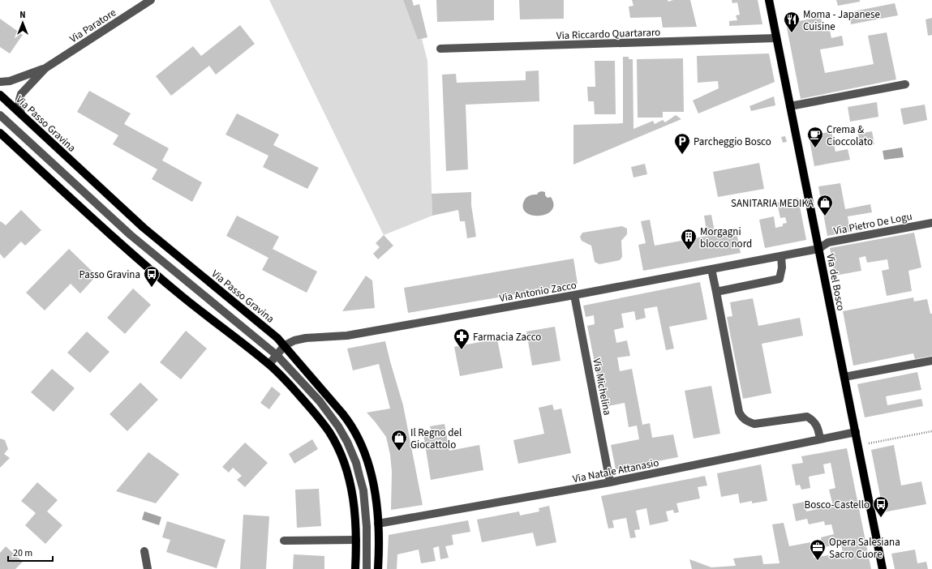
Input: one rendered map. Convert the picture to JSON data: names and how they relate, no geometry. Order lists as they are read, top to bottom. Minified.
{"streets":{"main road":["Via Passo Gravina","Via del Bosco"],"street":["Via Paratore","Via Riccardo Quartararo","Via Pietro De Logu","Via Antonio Zacco","Via Michelina","Via Natale Attanasio"]},"crossings":[["Via Paratore","Via Passo Gravina"],["Via Riccardo Quartararo","Via del Bosco"],["Via Passo Gravina","Via Antonio Zacco"],["Via Passo Gravina","Via Natale Attanasio"],["Via Pietro De Logu","Via del Bosco"],["Via Pietro De Logu","Via Antonio Zacco"],["Via del Bosco","Via Antonio Zacco"],["Via del Bosco","Via Natale Attanasio"],["Via Antonio Zacco","Via Michelina"],["Via Michelina","Via Natale Attanasio"]],"places":{"restaurant":["Moma - Japanese Cuisine"],"cafe":["Crema & Cioccolato"],"parking":["Parcheggio Bosco"],"shop":["SANITARIA MEDIKA","Il Regno del Giocattolo"],"building":["Morgagni blocco nord"],"bus stop":["Passo Gravina","Bosco-Castello"],"pharmacy":["Farmacia Zacco"],"office":["Opera Salesiana Sacro Cuore"]},"scale_bar":"20 m","north":"top"}
